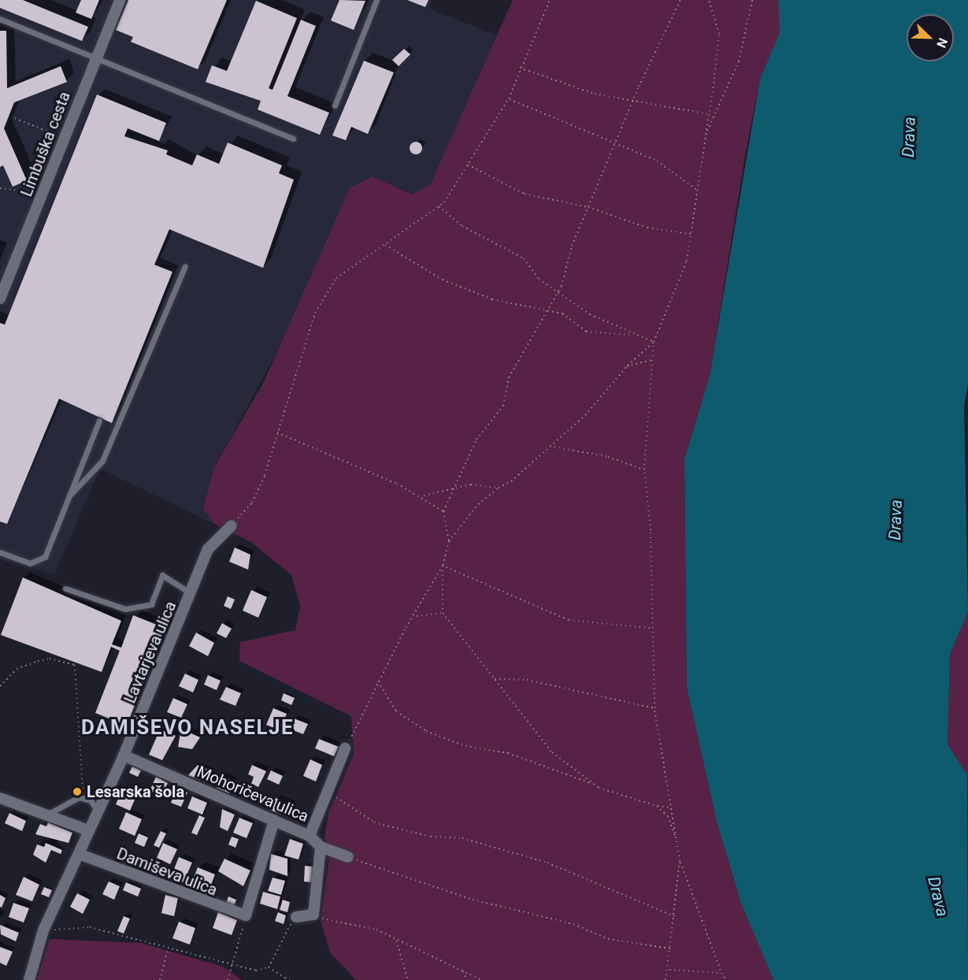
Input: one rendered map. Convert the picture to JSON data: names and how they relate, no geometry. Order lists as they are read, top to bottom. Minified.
{"streets":{"street":["Limbuška cesta","Lavtarjeva ulica","Mohoričeva ulica","Damiševa ulica"]},"crossings":[["Lavtarjeva ulica","Mohoričeva ulica"],["Lavtarjeva ulica","Damiševa ulica"]],"districts":["DAMIŠEVO NASELJE"],"water":["Drava"],"places":["Lesarska šola"],"north":"bottom right"}
